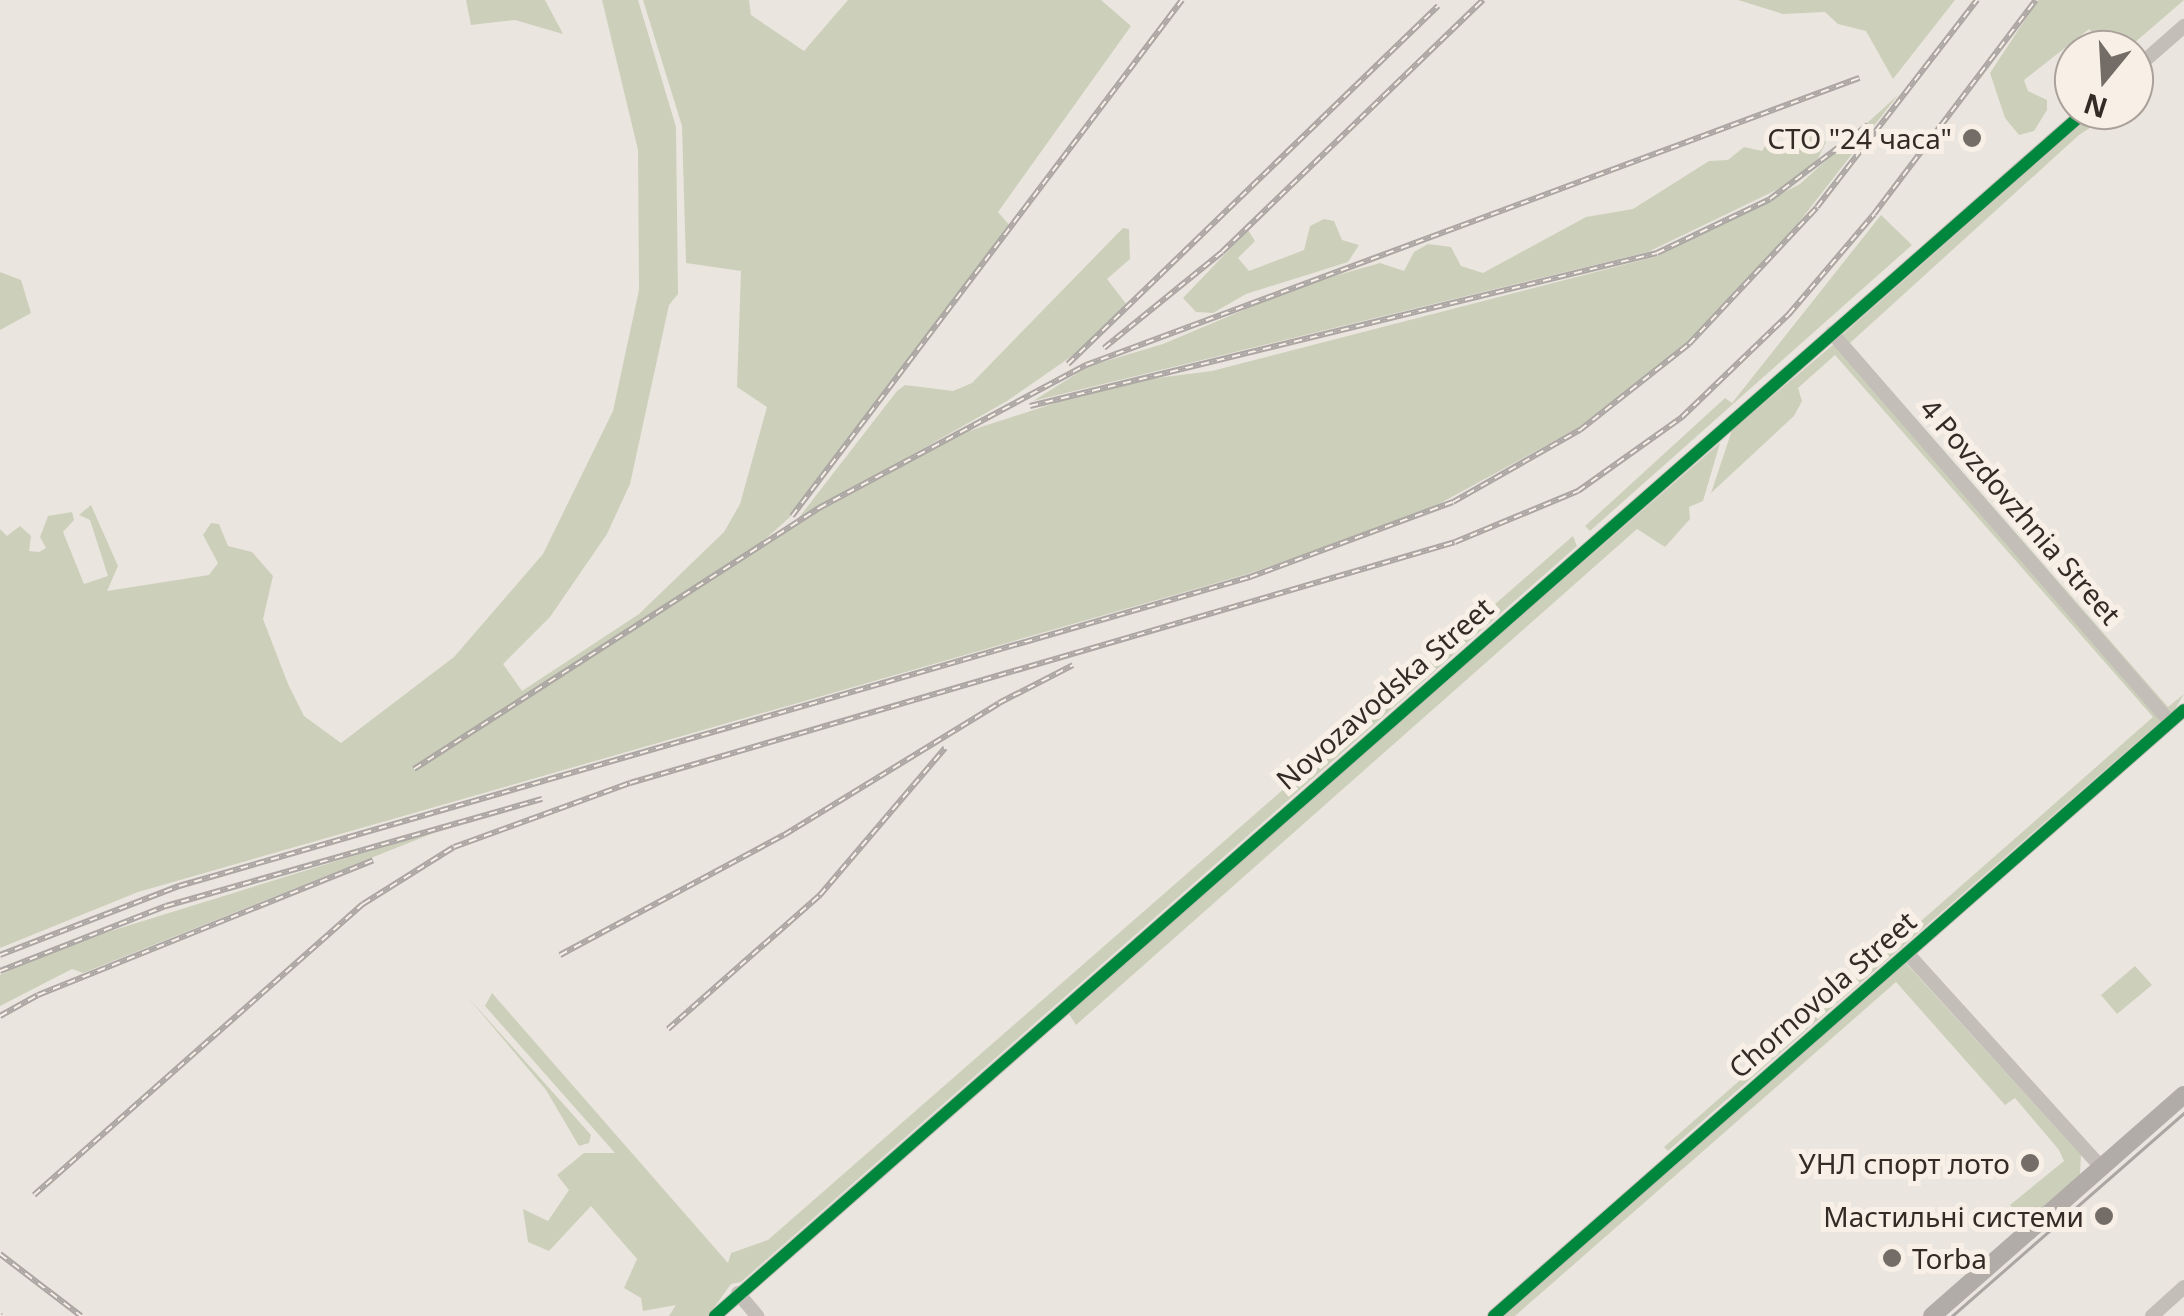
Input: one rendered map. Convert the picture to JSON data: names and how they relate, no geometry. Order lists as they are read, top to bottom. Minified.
{"streets":{"street":["4 Povzdovzhnia Street","Novozavodska Street","Chornovola Street"]},"crossings":[["4 Povzdovzhnia Street","Novozavodska Street"],["4 Povzdovzhnia Street","Chornovola Street"]],"places":["СТО \"24 часа\"","УНЛ спорт лото","Мастильні системи","Torba"],"north":"bottom"}
